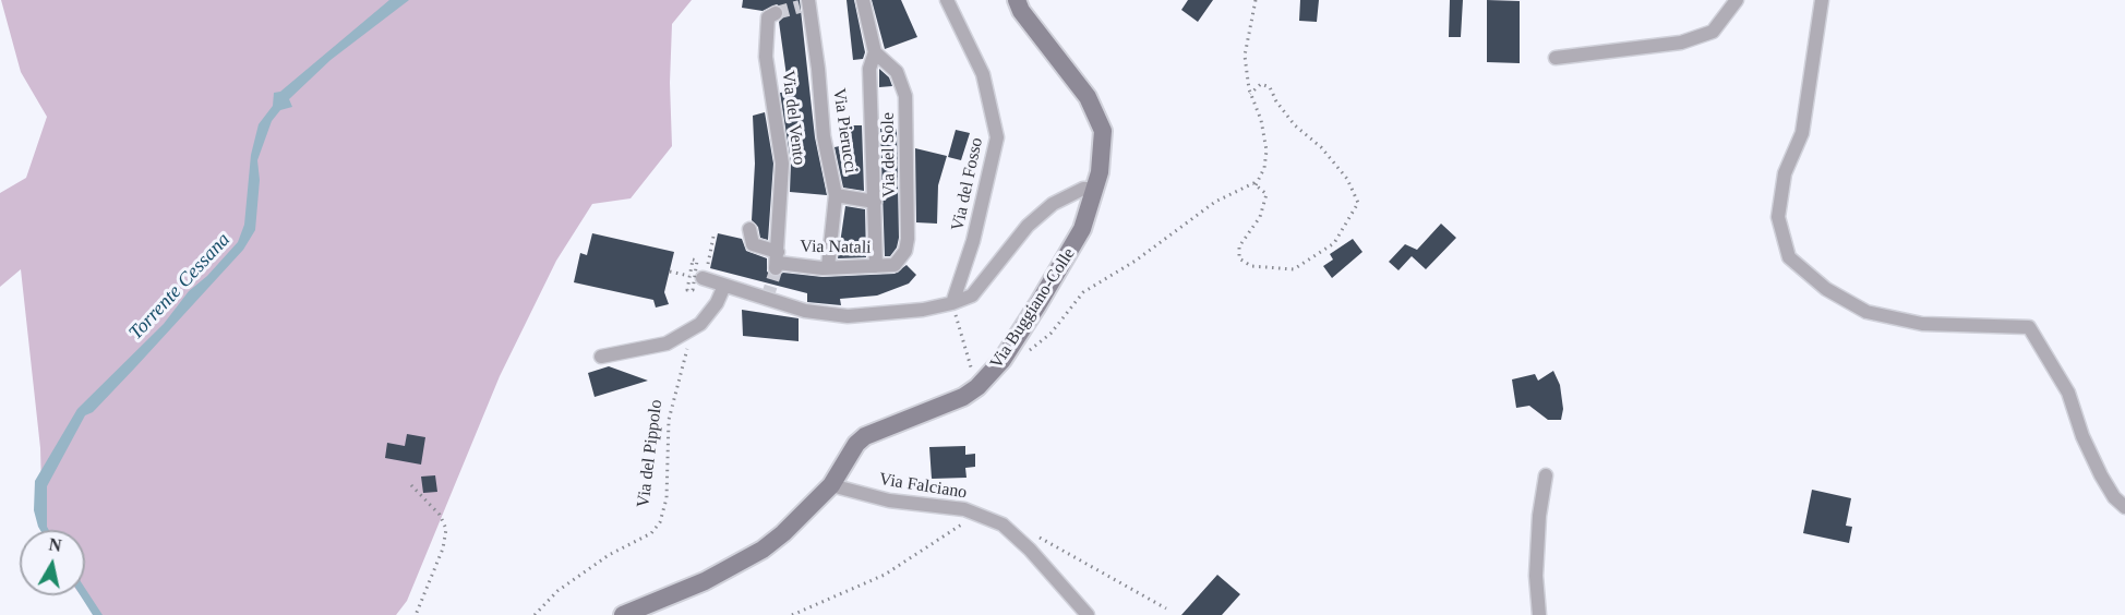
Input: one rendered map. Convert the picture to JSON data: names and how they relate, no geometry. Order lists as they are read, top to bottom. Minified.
{"streets":{"street":["Via del Vento","Via Pierucci","Via del Sole","Via del Fosso","Via Natali","Via Buggiano-Colle","Via Falciano"],"path":["Via del Pippolo"]},"crossings":[["Via del Vento","Via Natali"],["Via Pierucci","Via Natali"],["Via del Sole","Via Natali"],["Via Buggiano-Colle","Via Falciano"]],"water":["Torrente Cessana"],"north":"top"}
